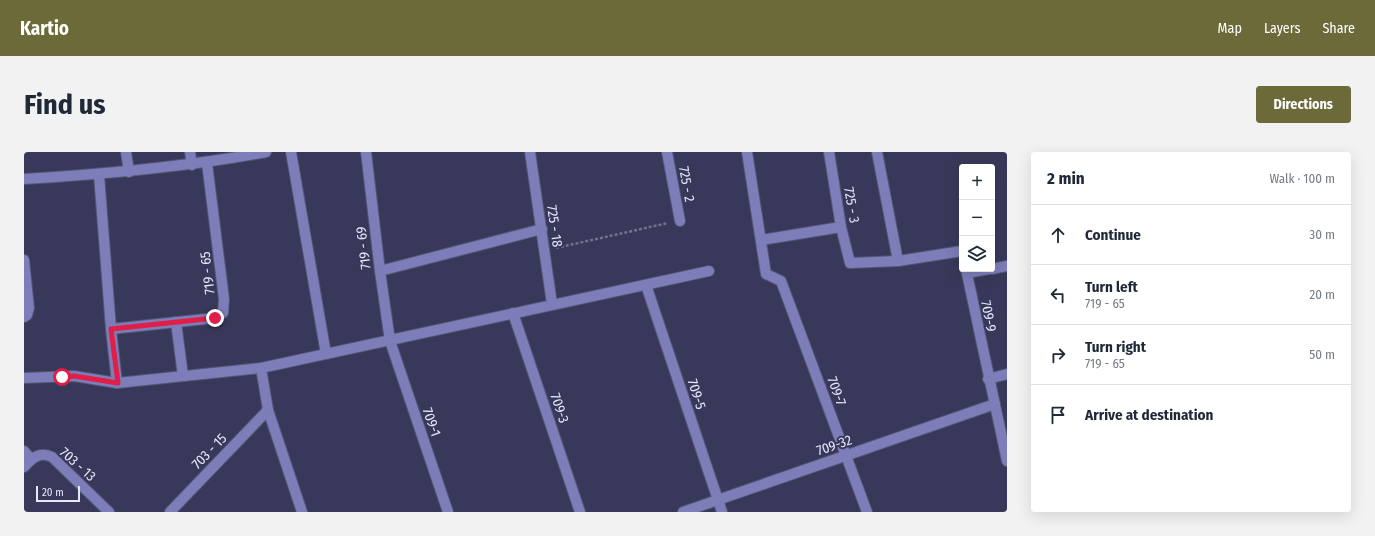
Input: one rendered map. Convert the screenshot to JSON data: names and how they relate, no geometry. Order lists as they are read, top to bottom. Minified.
{"streets":{"street":["725 - 2","725 - 3","725 - 18","719 - 69","719 - 65","709-9","709-7","709-5","709-3","709-1","709-32","703 - 15","703 - 13"]},"crossings":[["719 - 69","709-1"],["709-9","709-32"],["709-7","709-32"],["709-5","709-32"]],"scale_bar":"20 m","page":{"header":"Kartio","nav":["Map","Layers","Share"],"buttons":"Directions","title":"Find us","heading":["2 min","Walk · 100 m"],"map_buttons":["+","−"],"list":[["Continue","30 m"],["Turn left","719 - 65","20 m"],["Turn right","719 - 65","50 m"],"Arrive at destination"],"scale":"20 m"}}
